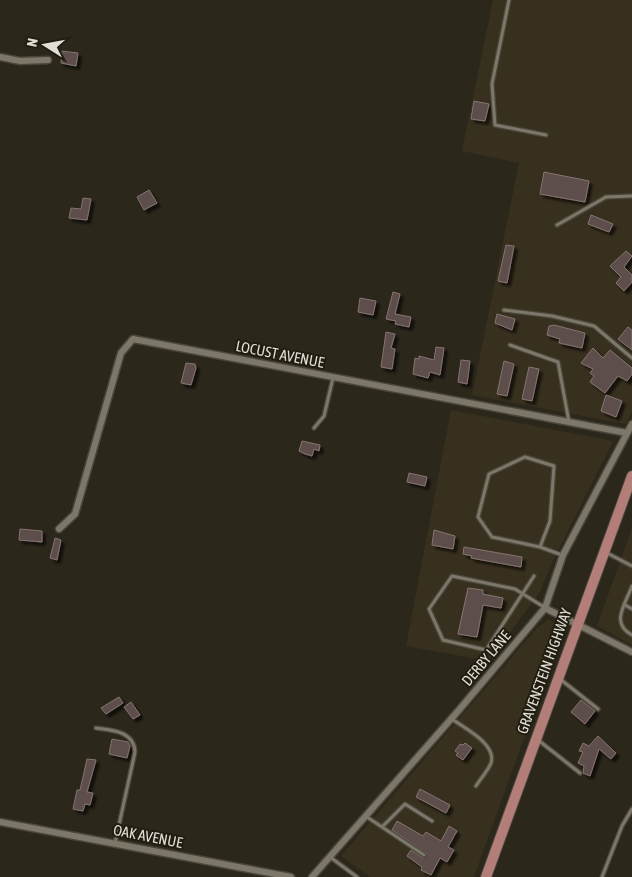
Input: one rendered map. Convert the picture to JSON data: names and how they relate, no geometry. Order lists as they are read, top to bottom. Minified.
{"streets":{"main road":["GRAVENSTEIN HIGHWAY"],"street":["LOCUST AVENUE","DERBY LANE","OAK AVENUE"]},"crossings":[["LOCUST AVENUE","DERBY LANE"]],"north":"left"}
